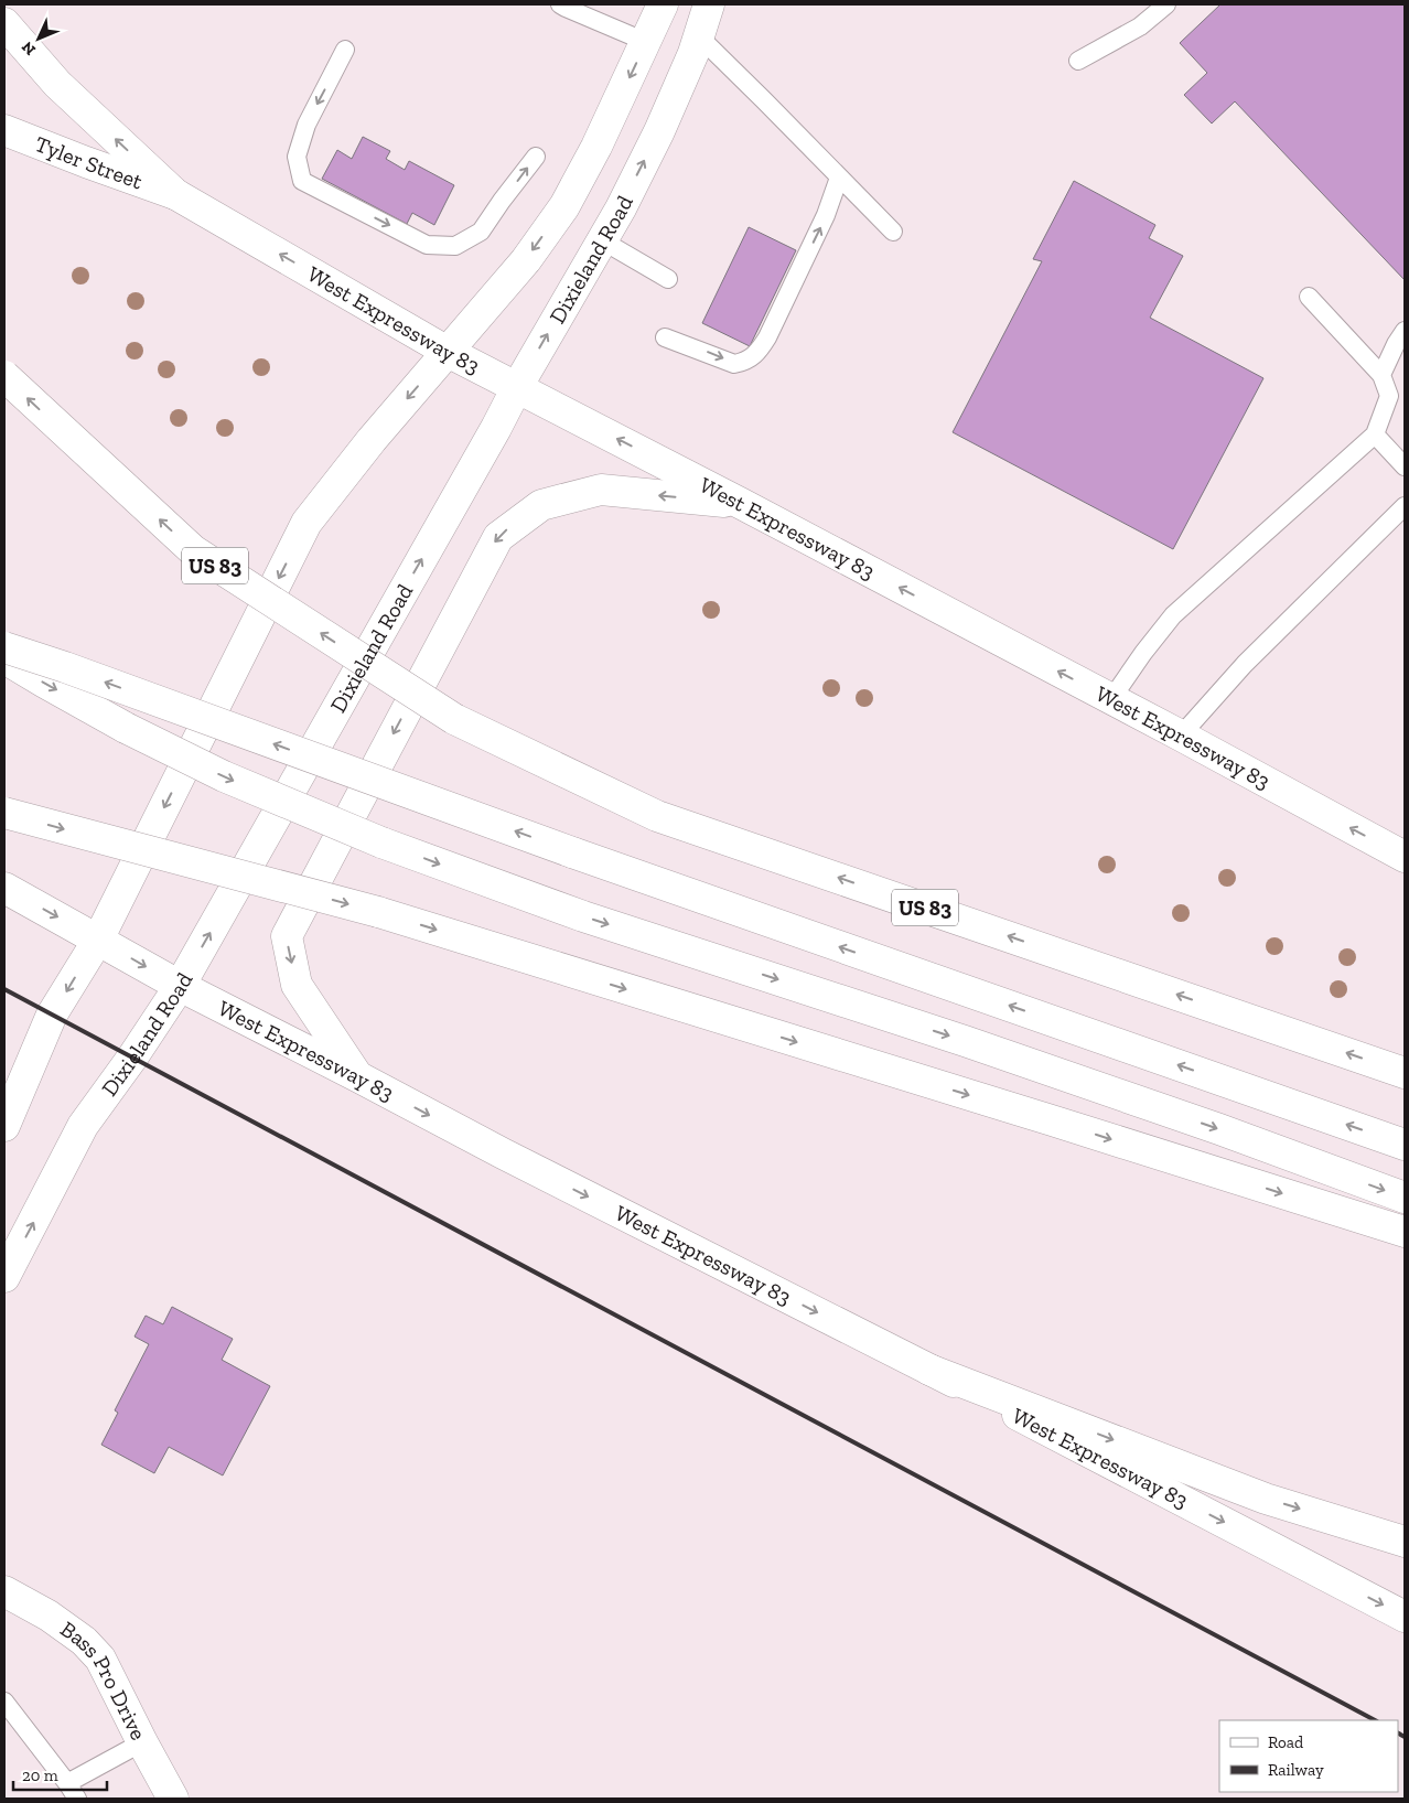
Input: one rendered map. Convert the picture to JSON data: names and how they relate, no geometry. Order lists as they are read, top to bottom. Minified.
{"streets":{"main road":["Tyler Street","Dixieland Road","West Expressway 83","US 83","Bass Pro Drive"]},"crossings":[["Tyler Street","West Expressway 83"],["Dixieland Road","West Expressway 83"]],"legend":["Road","Railway"],"scale_bar":"20 m","north":"bottom left"}
